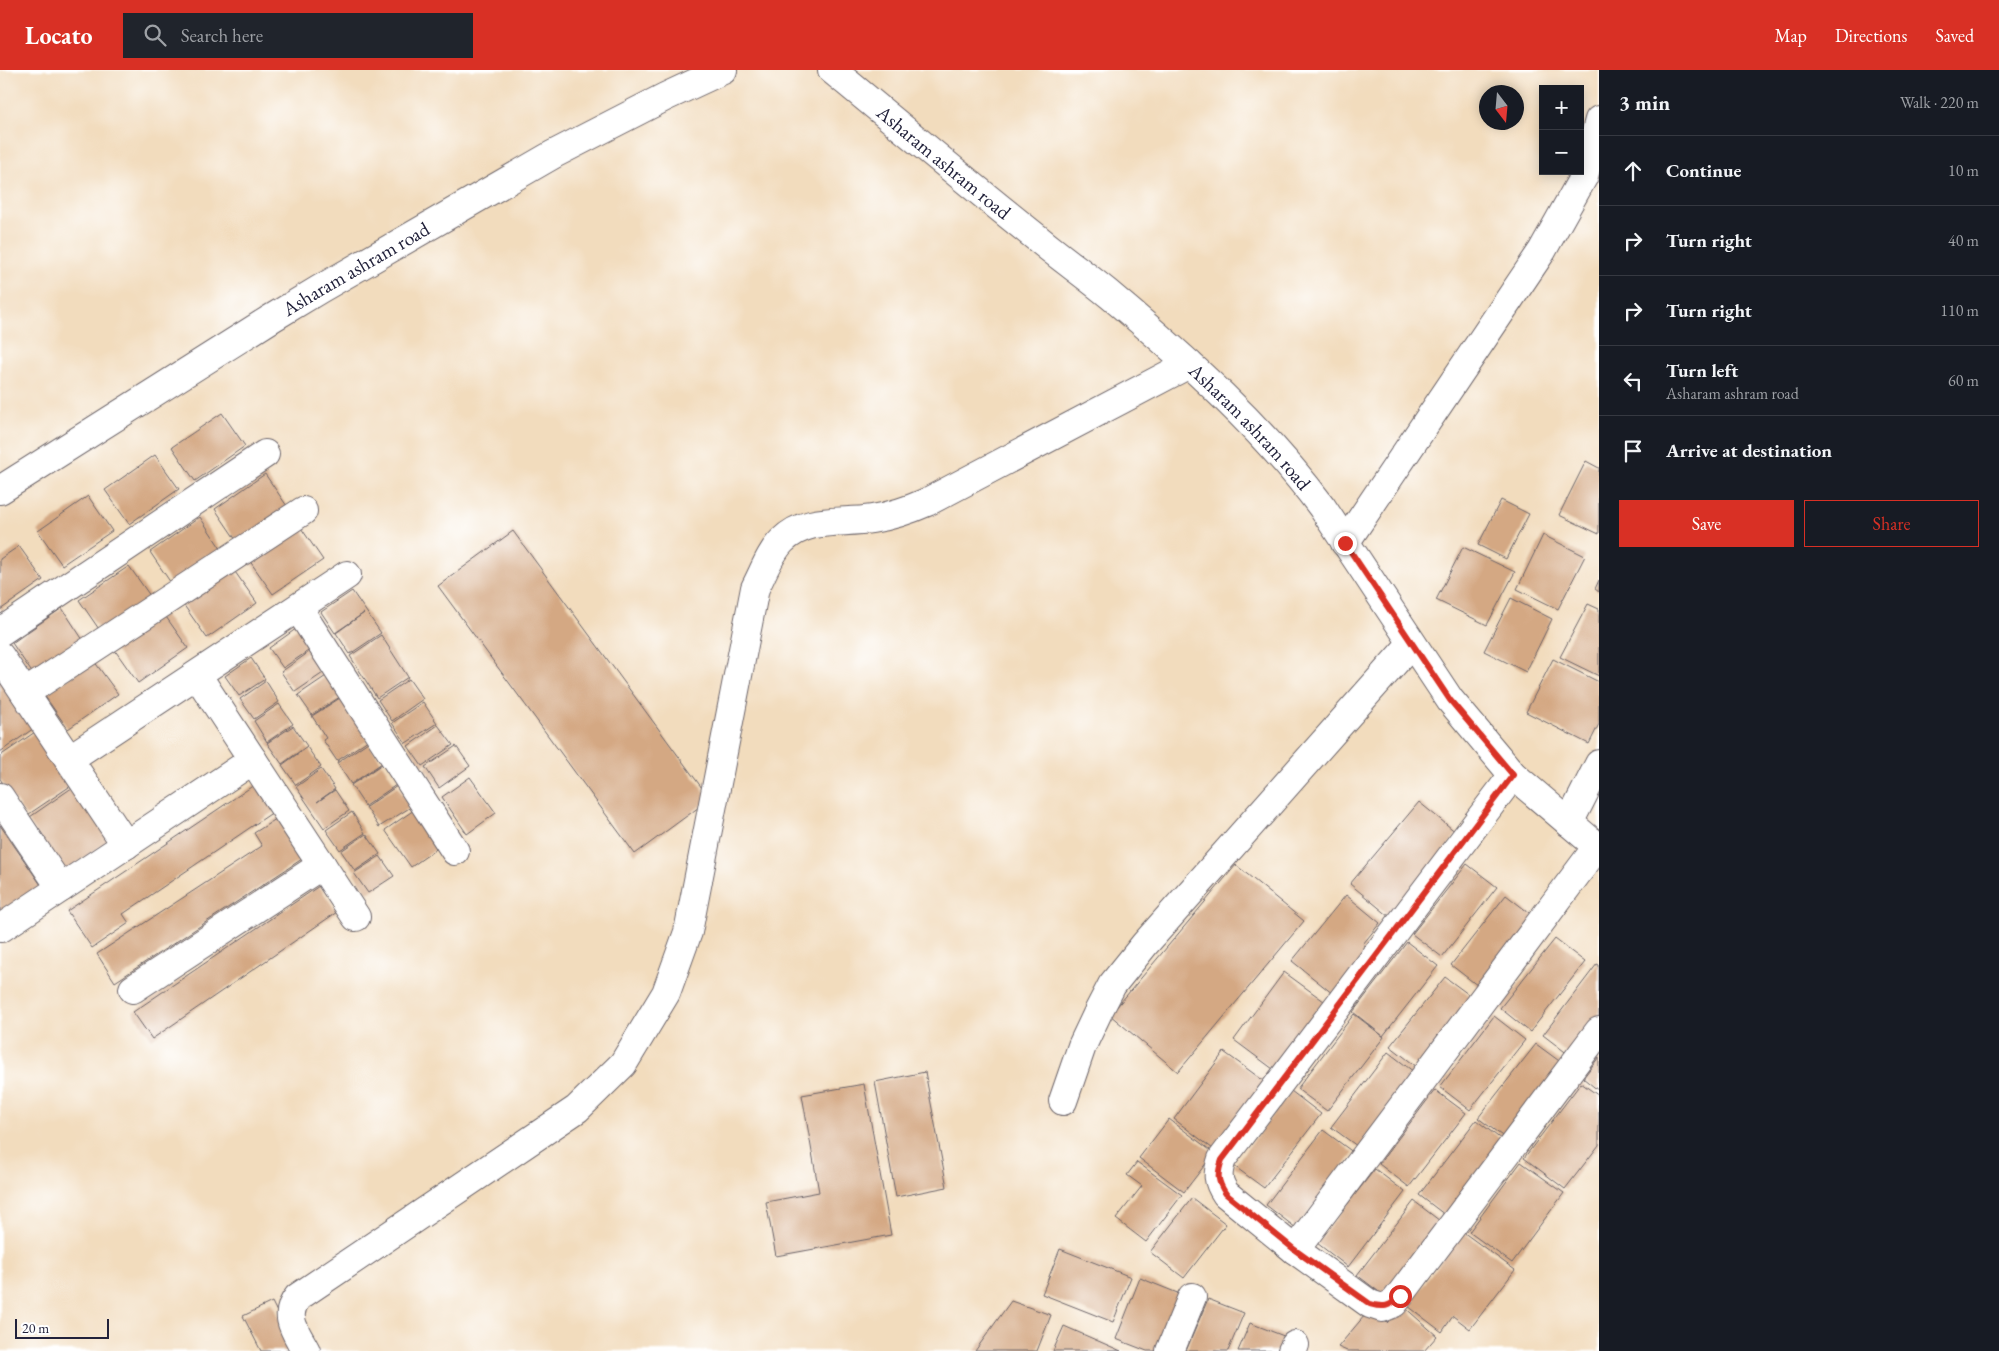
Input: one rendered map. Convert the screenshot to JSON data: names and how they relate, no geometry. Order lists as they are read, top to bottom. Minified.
{"streets":{"street":["Asharam ashram road"]},"scale_bar":"20 m","north":"bottom","page":{"header":"Locato","search":"Search here","nav":["Map","Directions","Saved"],"heading":["3 min","Walk · 220 m"],"map_buttons":["+","−"],"list":[["Continue","10 m"],["Turn right","40 m"],["Turn right","110 m"],["Turn left","Asharam ashram road","60 m"],"Arrive at destination"],"buttons":["Save","Share"],"scale":"20 m"}}
